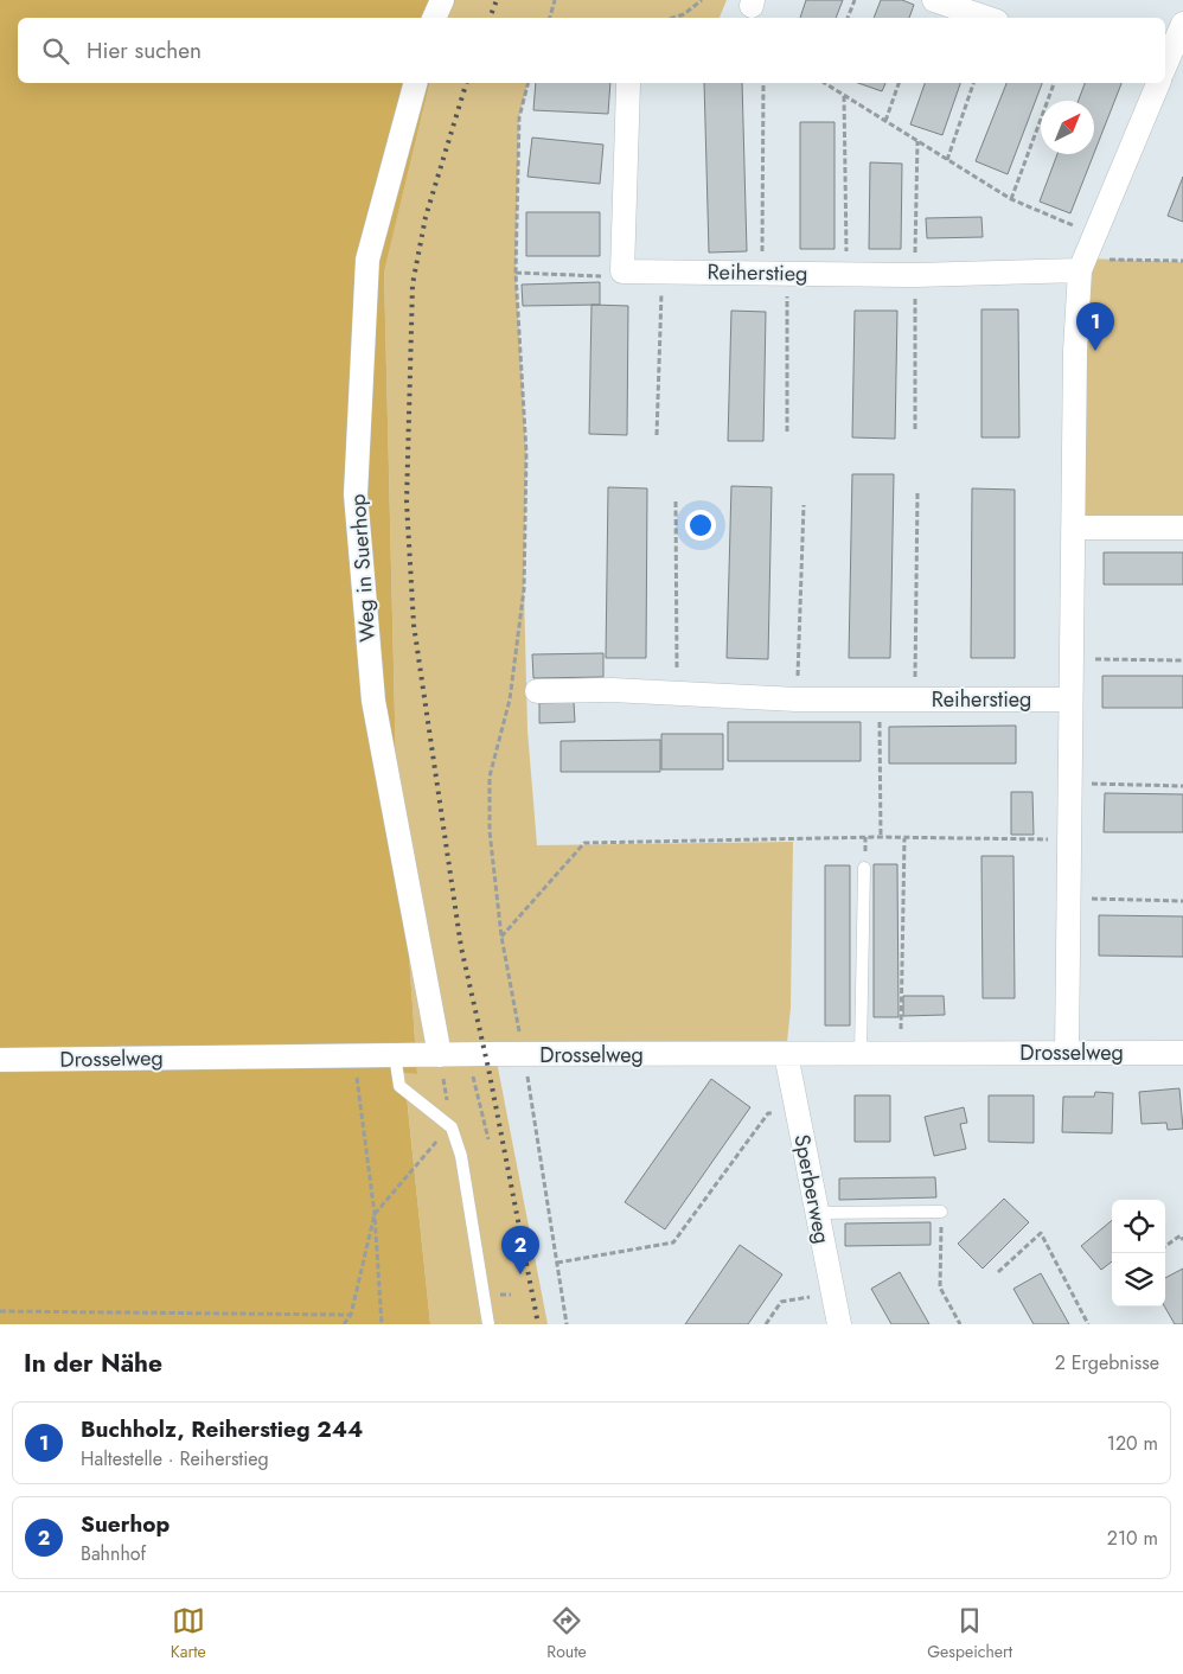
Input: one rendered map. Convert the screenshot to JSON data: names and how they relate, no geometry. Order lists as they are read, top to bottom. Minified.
{"streets":{"street":["Reiherstieg","Weg in Suerhop","Drosselweg","Sperberweg"]},"crossings":[["Weg in Suerhop","Drosselweg"],["Drosselweg","Sperberweg"]],"north":"top right","page":{"search":"Hier suchen","pins":["1","2"],"heading":["In der Nähe","2 Ergebnisse"],"list":[{"mark":"1","name":"Buchholz, Reiherstieg 244","note":"Haltestelle · Reiherstieg","value":"120 m"},{"mark":"2","name":"Suerhop","note":"Bahnhof","value":"210 m"}],"nav":["Karte","Route","Gespeichert"]}}
